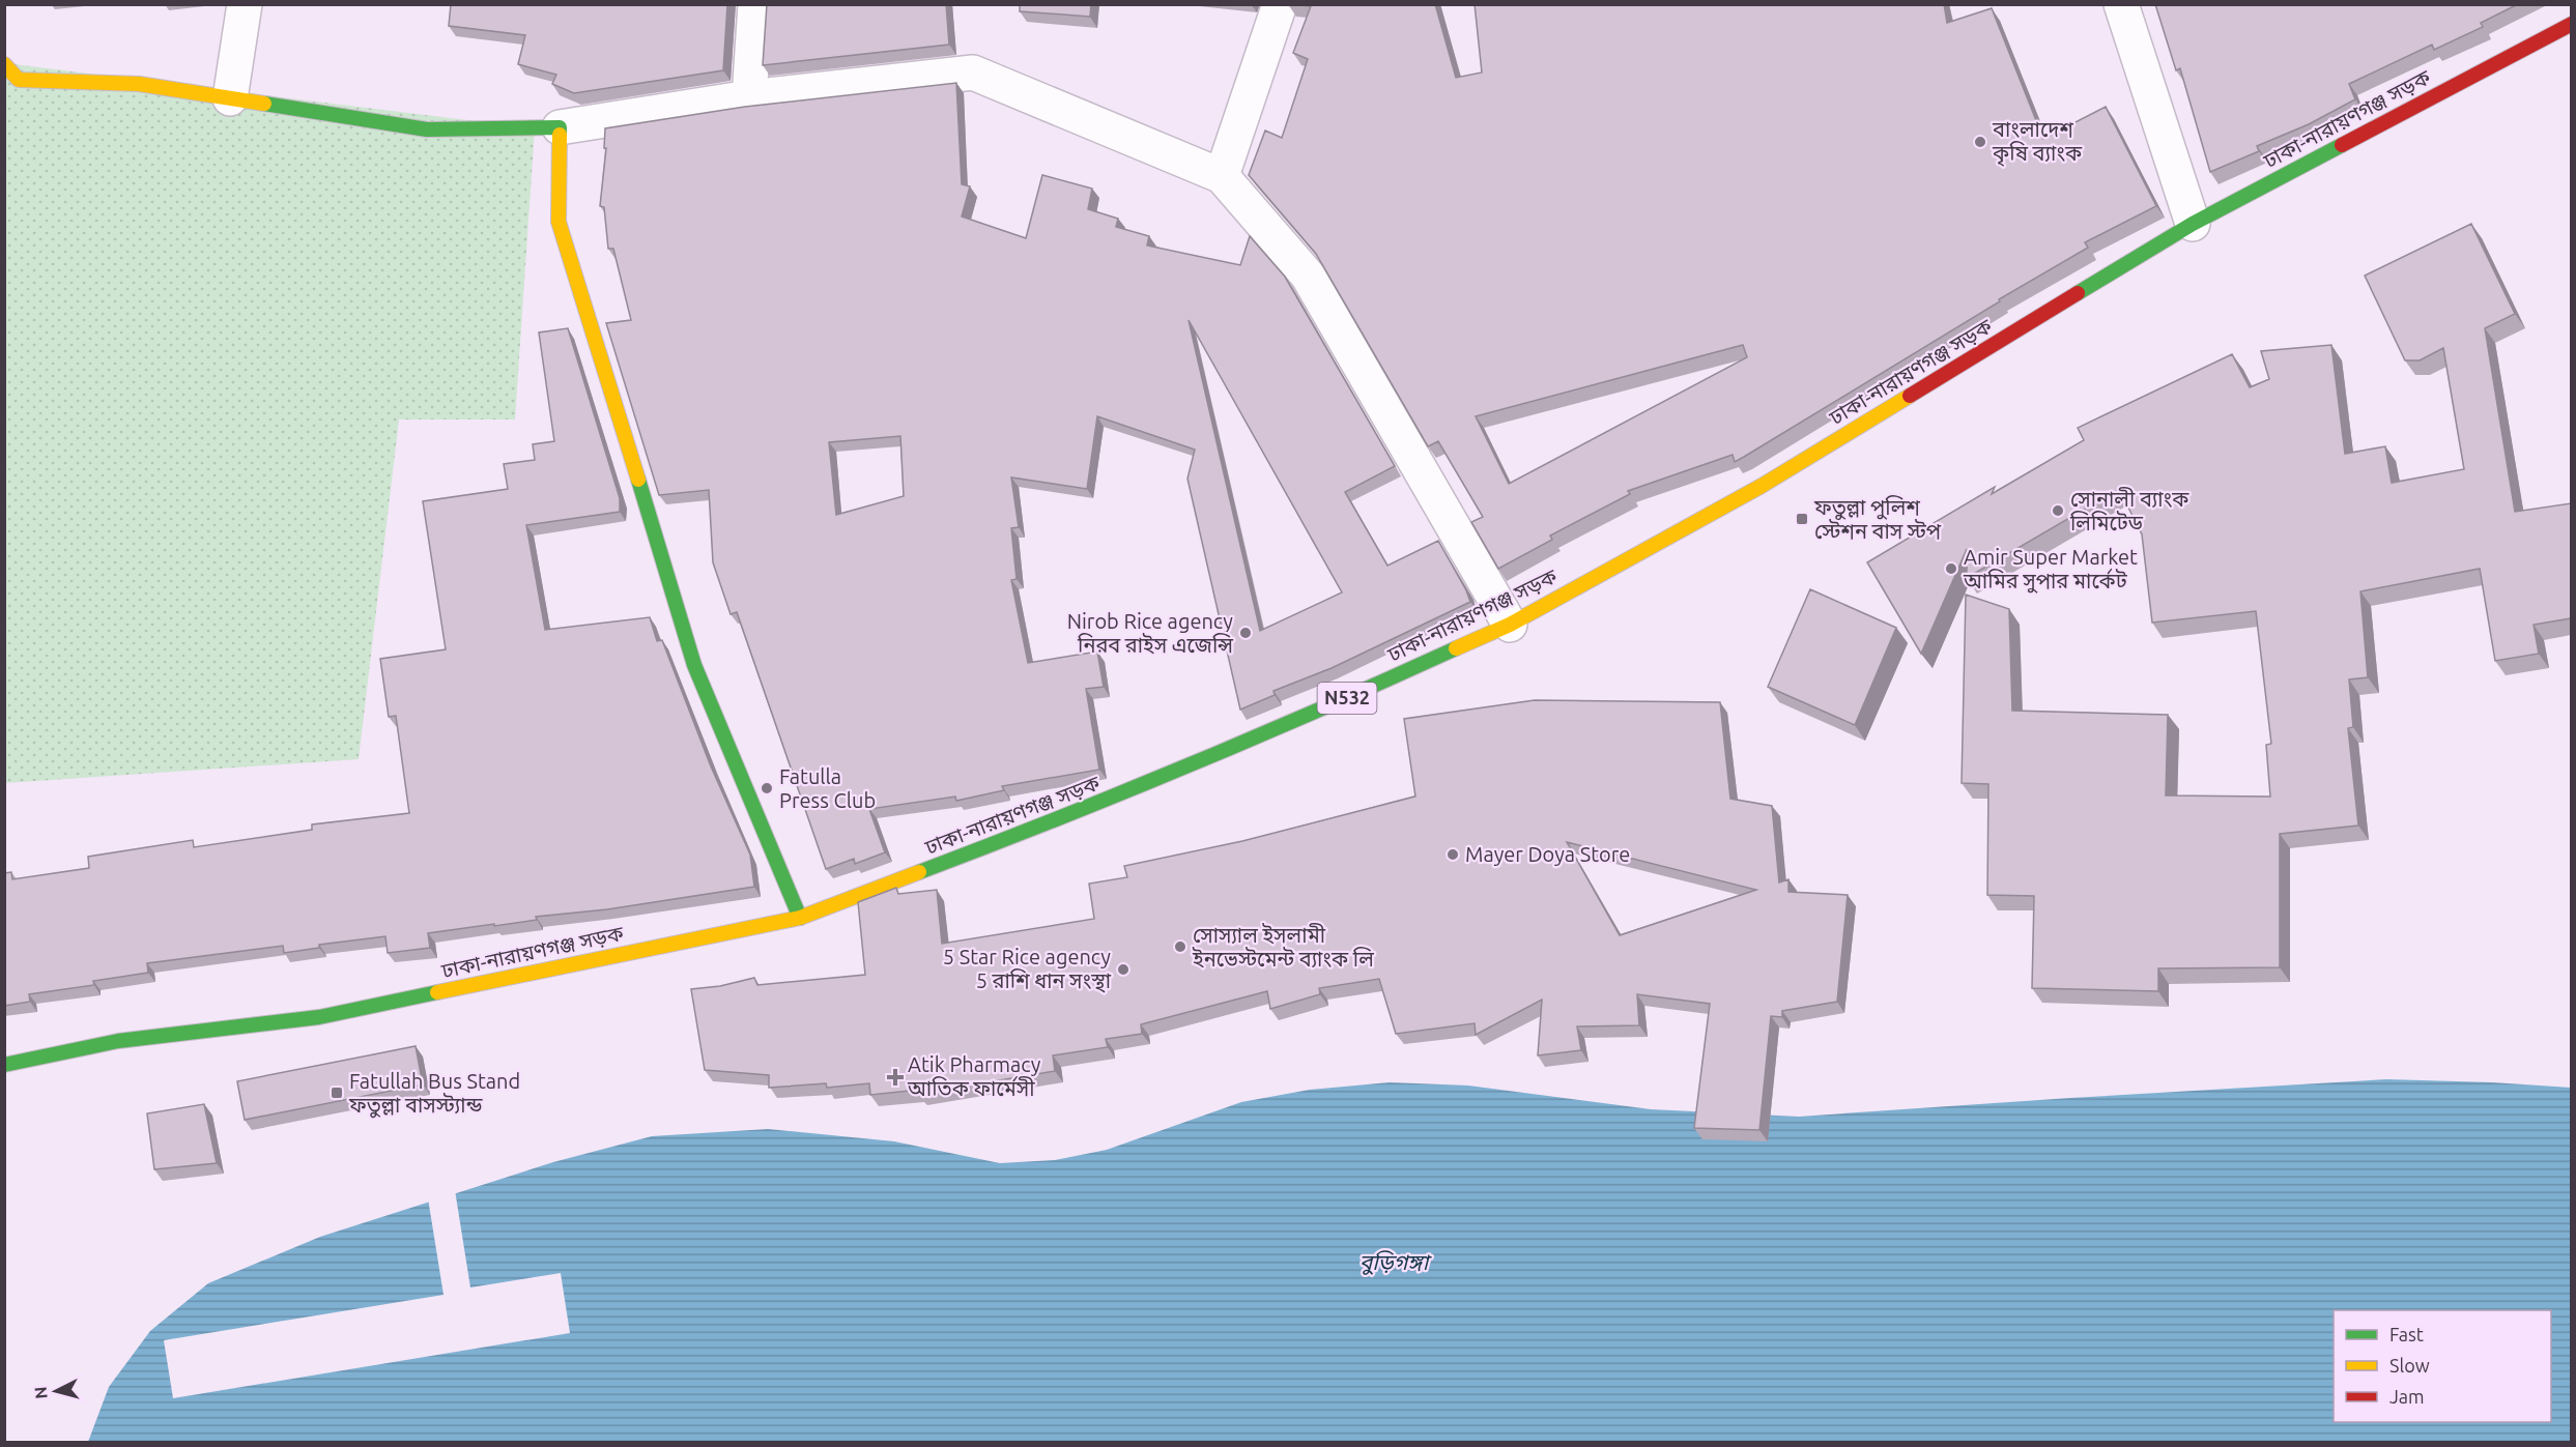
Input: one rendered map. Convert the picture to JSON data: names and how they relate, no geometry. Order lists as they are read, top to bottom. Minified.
{"streets":{"main road":["ঢাকা-নারায়ণগঞ্জ সড়ক","N532"]},"water":["বুড়িগঙ্গা"],"places":{"other":["বাংলাদেশ কৃষি ব্যাংক","সোনালী ব্যাংক লিমিটেড","Amir Super Market আমির সুপার মার্কেট","Nirob Rice agency নিরব রাইস এজেন্সি","Fatulla Press Club","Mayer Doya Store","সোস্যাল ইসলামী ইনভেস্টমেন্ট ব্যাংক লি","5 Star Rice agency 5 রাশি ধান সংস্থা"],"transit":["ফতুল্লা পুলিশ স্টেশন বাস স্টপ","Fatullah Bus Stand ফতুল্লা বাসস্ট্যান্ড"],"health":["Atik Pharmacy আতিক ফার্মেসী"]},"legend":["Fast","Slow","Jam"],"north":"left"}
